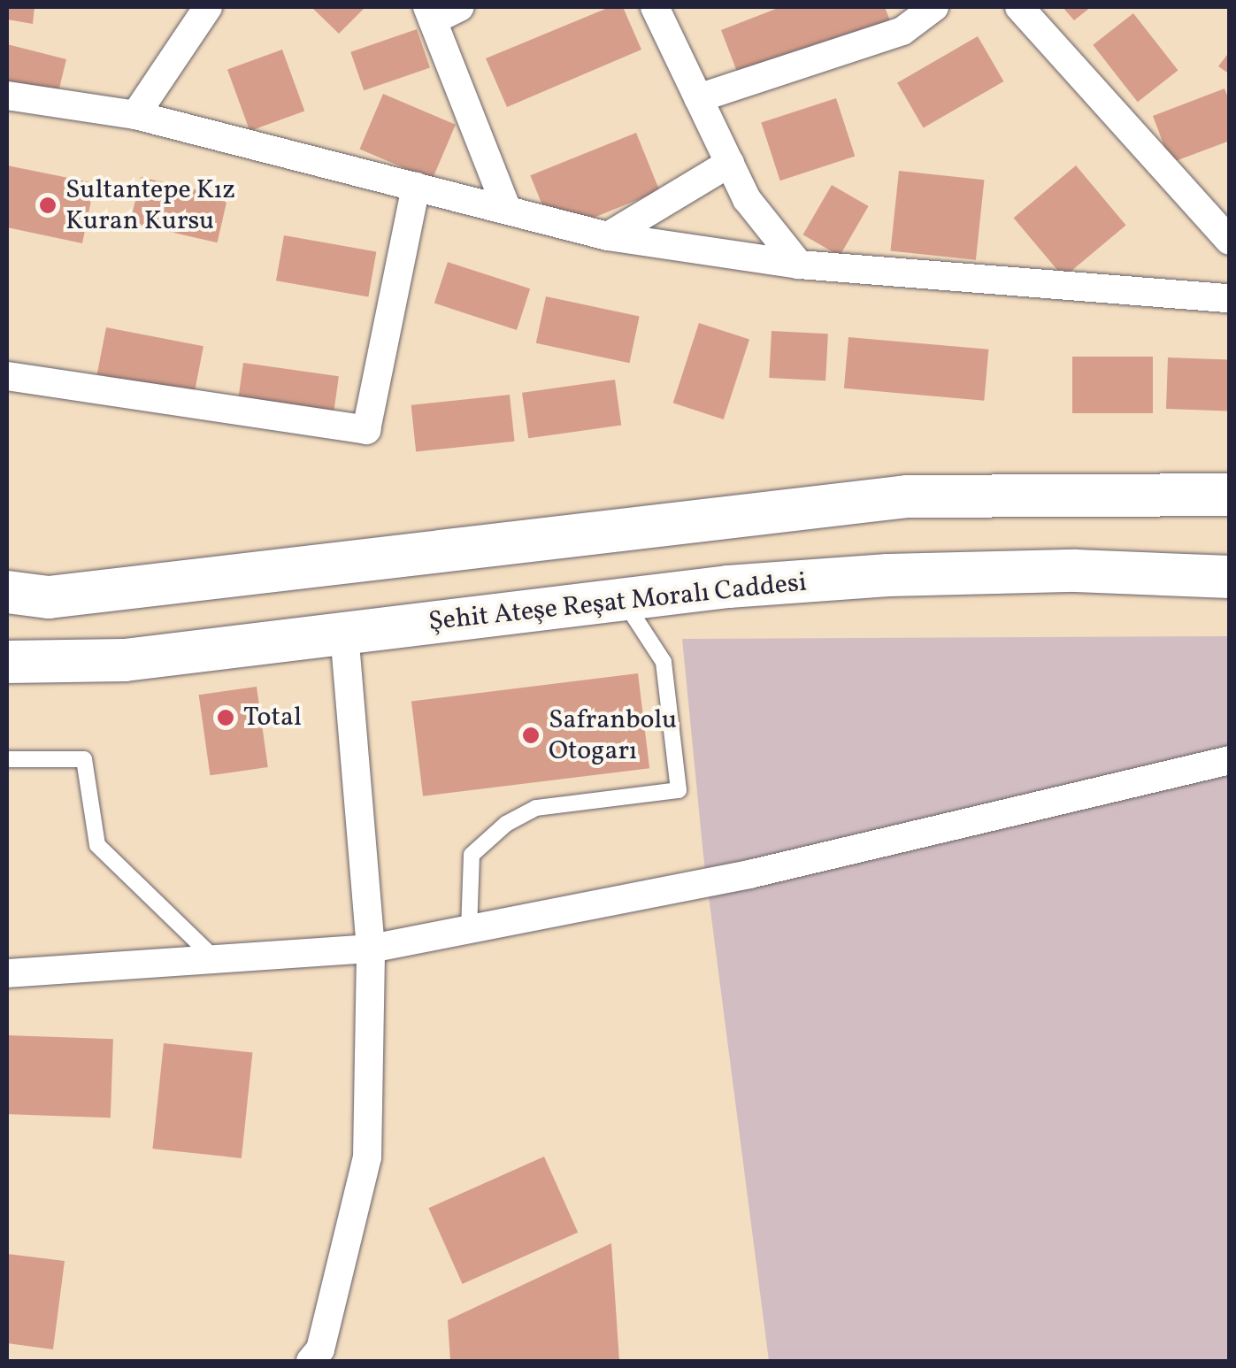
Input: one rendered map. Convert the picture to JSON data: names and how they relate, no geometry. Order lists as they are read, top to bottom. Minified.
{"streets":{"main road":["Şehit Ateşe Reşat Moralı Caddesi"]},"places":["Sultantepe Kız Kuran Kursu","Total","Safranbolu Otogarı"]}
